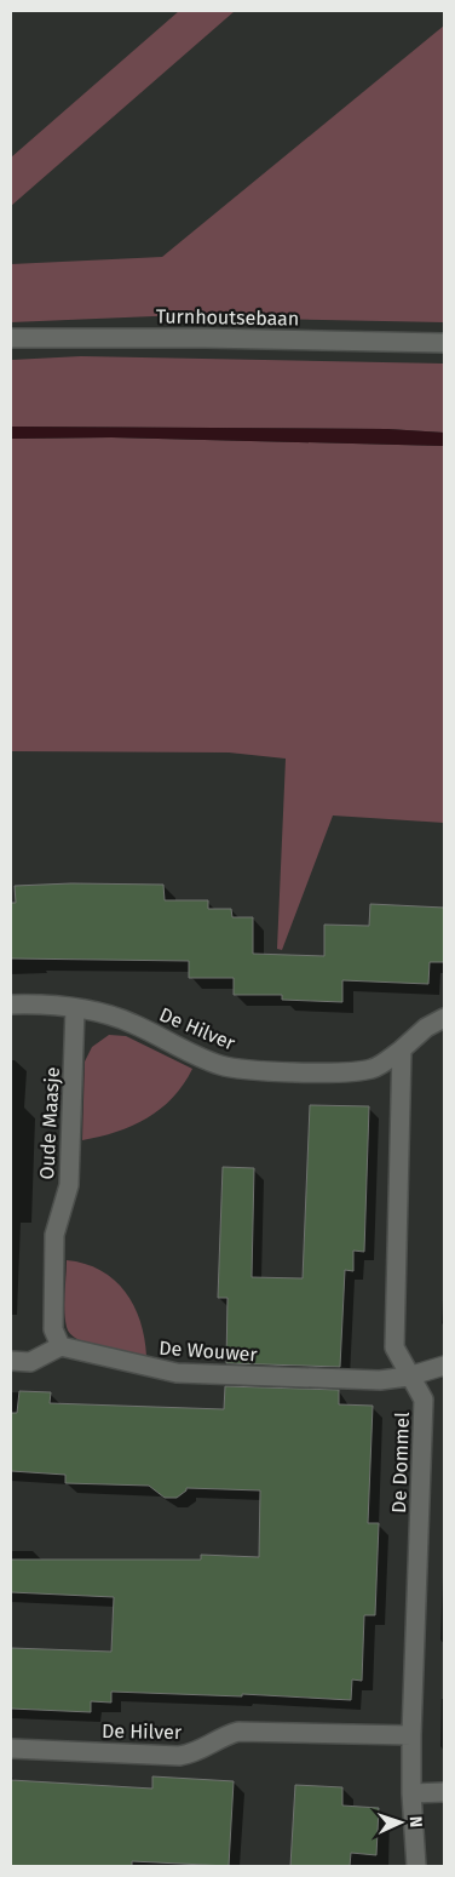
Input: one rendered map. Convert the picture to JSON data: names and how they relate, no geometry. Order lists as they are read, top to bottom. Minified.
{"streets":{"street":["Turnhoutsebaan","De Hilver","Oude Maasje","De Wouwer","De Dommel"]},"crossings":[["De Hilver","Oude Maasje"],["De Hilver","De Dommel"],["Oude Maasje","De Wouwer"],["De Wouwer","De Dommel"]],"north":"right"}
